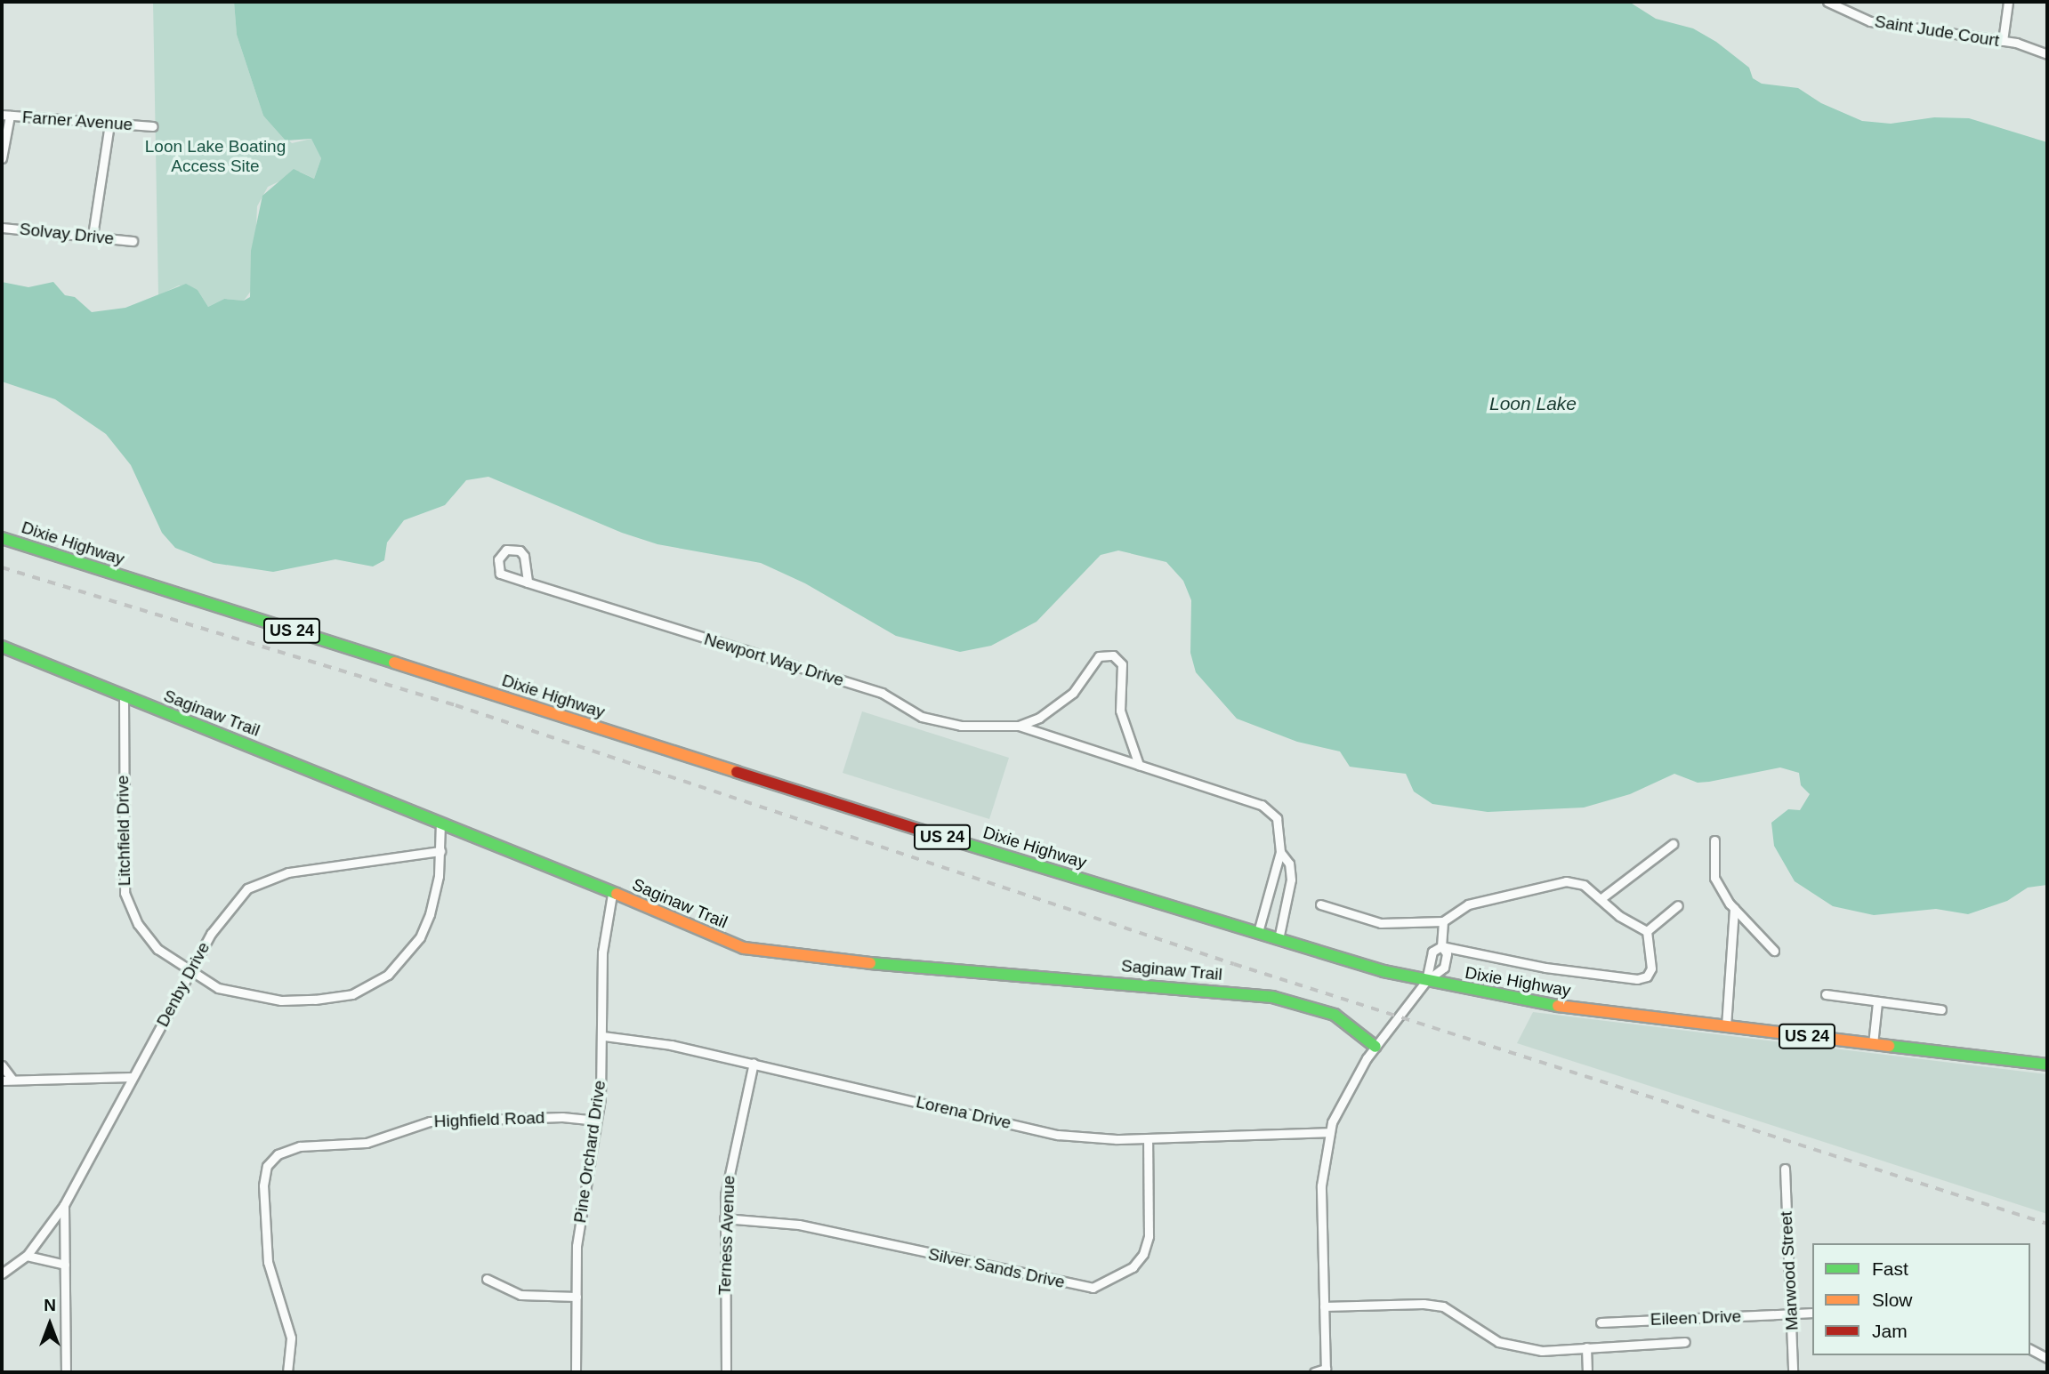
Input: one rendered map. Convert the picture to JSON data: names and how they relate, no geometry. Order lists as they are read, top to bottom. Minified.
{"streets":{"main road":["Dixie Highway","US 24","Saginaw Trail"],"street":["Saint Jude Court","Farner Avenue","Solvay Drive","Newport Way Drive","Litchfield Drive","Denby Drive","Lorena Drive","Highfield Road","Pine Orchard Drive","Terness Avenue","Silver Sands Drive","Marwood Street","Eileen Drive"]},"crossings":[["Dixie Highway","Newport Way Drive"],["Saginaw Trail","Litchfield Drive"],["Saginaw Trail","Pine Orchard Drive"],["Litchfield Drive","Denby Drive"],["Lorena Drive","Pine Orchard Drive"],["Lorena Drive","Terness Avenue"],["Lorena Drive","Silver Sands Drive"],["Highfield Road","Pine Orchard Drive"],["Terness Avenue","Silver Sands Drive"],["Marwood Street","Eileen Drive"]],"water":["Loon Lake"],"parks":["Loon Lake Boating Access Site"],"legend":["Fast","Slow","Jam"],"north":"top"}
